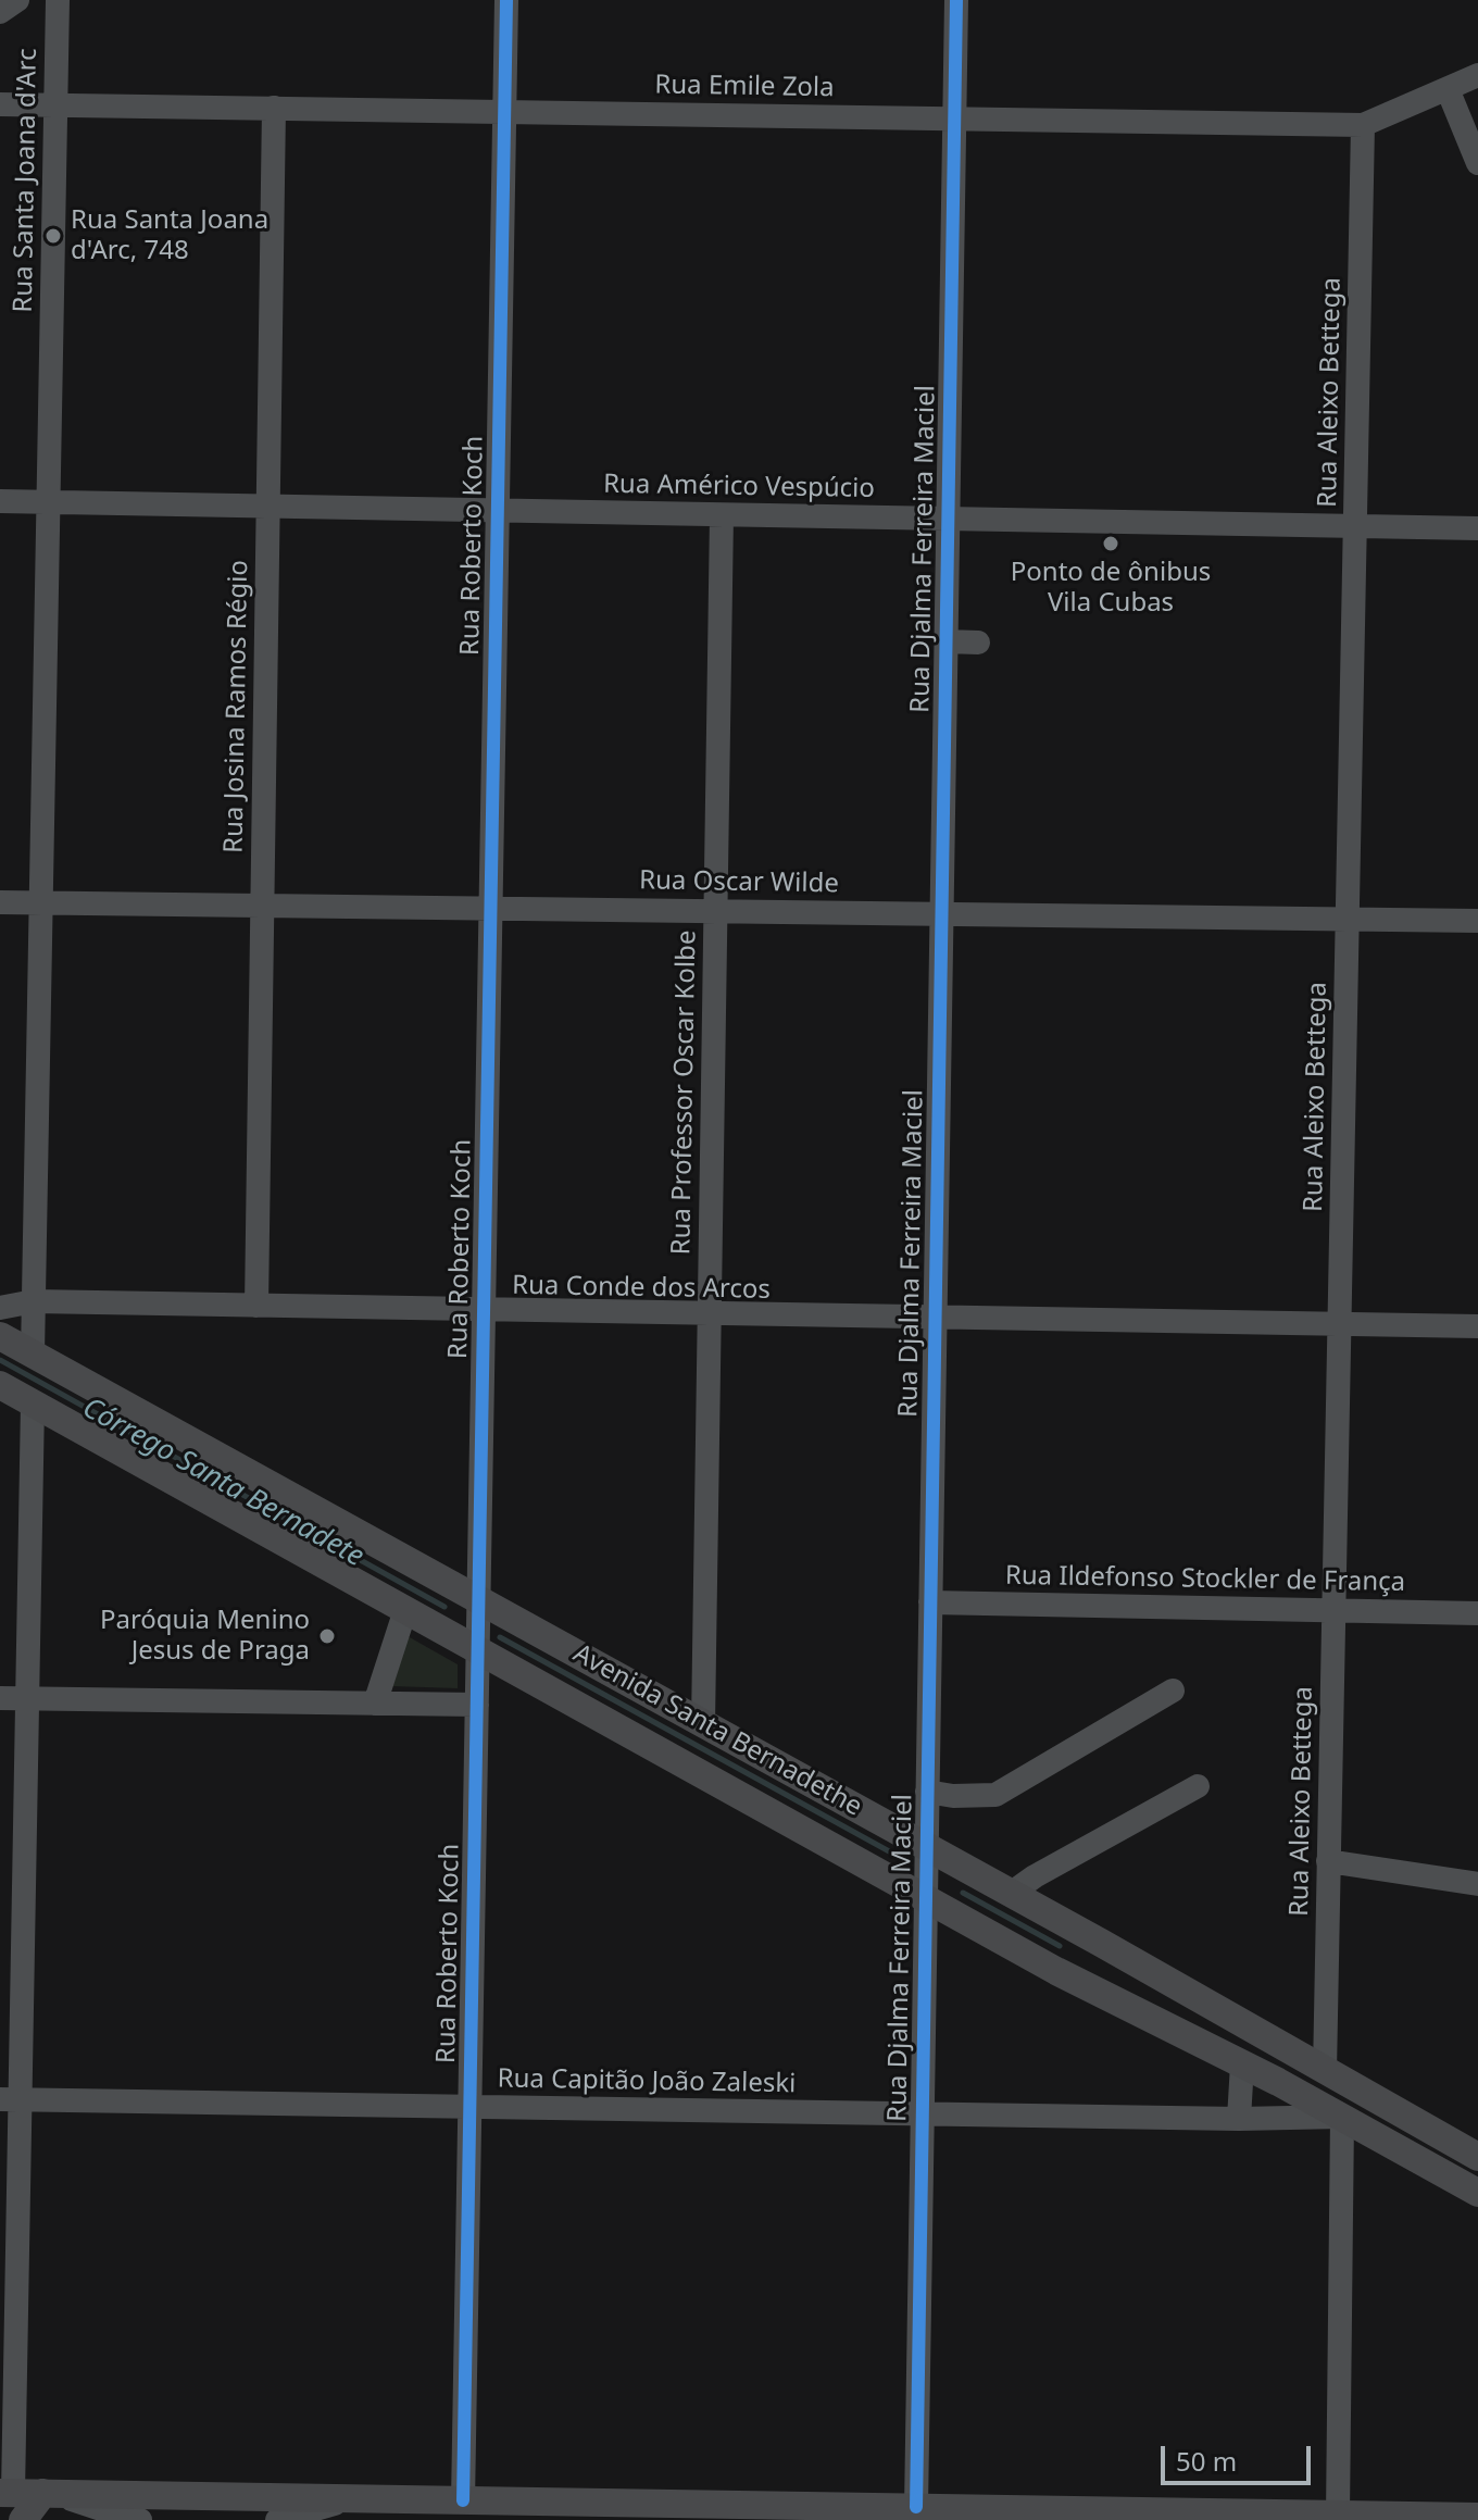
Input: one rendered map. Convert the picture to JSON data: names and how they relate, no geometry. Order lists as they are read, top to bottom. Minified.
{"streets":{"main road":["Avenida Santa Bernadethe"],"street":["Rua Emile Zola","Rua Santa Joana d'Arc","Rua Aleixo Bettega","Rua Américo Vespúcio","Rua Roberto Koch","Rua Djalma Ferreira Maciel","Rua Josina Ramos Régio","Rua Oscar Wilde","Rua Professor Oscar Kolbe","Rua Conde dos Arcos","Rua Ildefonso Stockler de França","Rua Capitão João Zaleski"]},"crossings":[["Rua Emile Zola","Rua Santa Joana d'Arc"],["Rua Emile Zola","Rua Aleixo Bettega"],["Rua Emile Zola","Rua Roberto Koch"],["Rua Emile Zola","Rua Djalma Ferreira Maciel"],["Rua Emile Zola","Rua Josina Ramos Régio"],["Rua Santa Joana d'Arc","Rua Américo Vespúcio"],["Rua Santa Joana d'Arc","Rua Oscar Wilde"],["Rua Santa Joana d'Arc","Rua Conde dos Arcos"],["Rua Santa Joana d'Arc","Avenida Santa Bernadethe"],["Rua Aleixo Bettega","Rua Américo Vespúcio"],["Rua Aleixo Bettega","Rua Oscar Wilde"],["Rua Aleixo Bettega","Rua Conde dos Arcos"],["Rua Aleixo Bettega","Rua Ildefonso Stockler de França"],["Rua Aleixo Bettega","Avenida Santa Bernadethe"],["Rua Américo Vespúcio","Rua Roberto Koch"],["Rua Américo Vespúcio","Rua Djalma Ferreira Maciel"],["Rua Américo Vespúcio","Rua Josina Ramos Régio"],["Rua Américo Vespúcio","Rua Professor Oscar Kolbe"],["Rua Roberto Koch","Rua Oscar Wilde"],["Rua Roberto Koch","Rua Conde dos Arcos"],["Rua Roberto Koch","Avenida Santa Bernadethe"],["Rua Roberto Koch","Rua Capitão João Zaleski"],["Rua Djalma Ferreira Maciel","Rua Oscar Wilde"],["Rua Djalma Ferreira Maciel","Rua Conde dos Arcos"],["Rua Djalma Ferreira Maciel","Rua Ildefonso Stockler de França"],["Rua Djalma Ferreira Maciel","Avenida Santa Bernadethe"],["Rua Djalma Ferreira Maciel","Rua Capitão João Zaleski"],["Rua Josina Ramos Régio","Rua Oscar Wilde"],["Rua Josina Ramos Régio","Rua Conde dos Arcos"],["Rua Oscar Wilde","Rua Professor Oscar Kolbe"],["Rua Professor Oscar Kolbe","Rua Conde dos Arcos"],["Rua Professor Oscar Kolbe","Avenida Santa Bernadethe"],["Avenida Santa Bernadethe","Rua Capitão João Zaleski"]],"water":["Córrego Santa Bernadete"],"places":["Rua Santa Joana d'Arc, 748","Ponto de ônibus Vila Cubas","Paróquia Menino Jesus de Praga"],"scale_bar":"50 m"}
